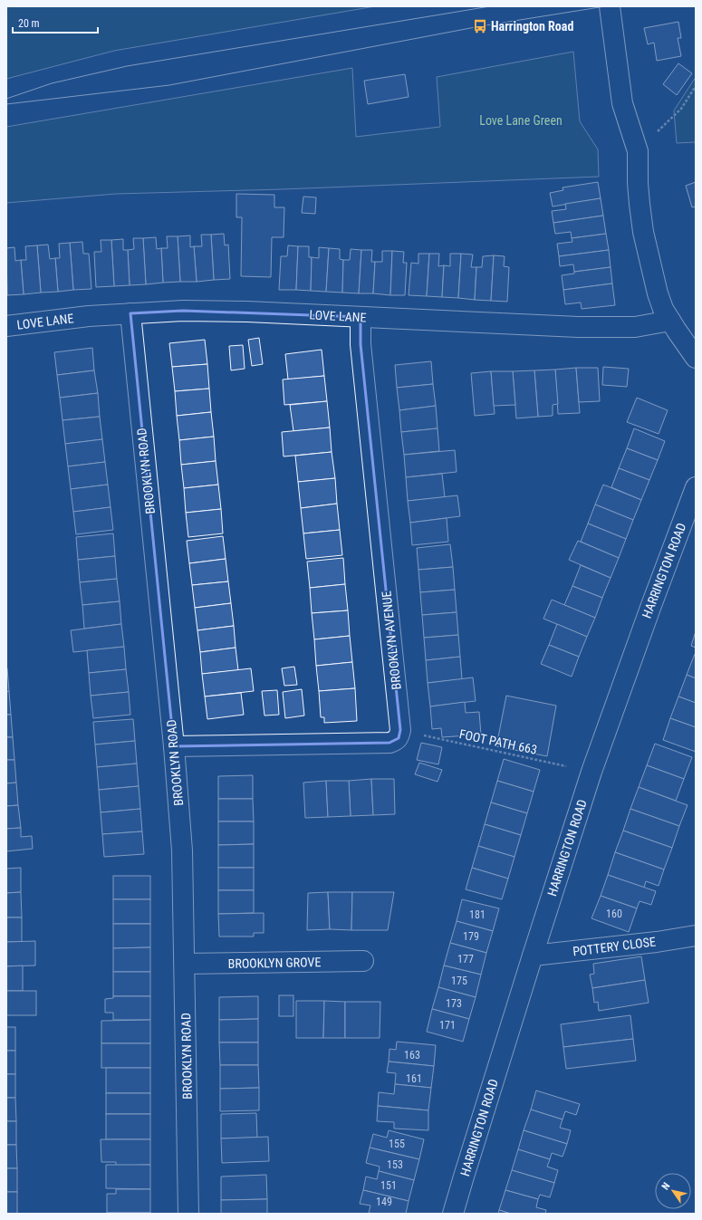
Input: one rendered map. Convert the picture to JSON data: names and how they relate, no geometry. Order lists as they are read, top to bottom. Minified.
{"streets":{"street":["LOVE LANE","BROOKLYN ROAD","HARRINGTON ROAD","BROOKLYN AVENUE","POTTERY CLOSE","BROOKLYN GROVE"],"path":["FOOT PATH 663"]},"crossings":[["LOVE LANE","BROOKLYN ROAD"],["LOVE LANE","BROOKLYN AVENUE"],["BROOKLYN ROAD","BROOKLYN GROVE"],["HARRINGTON ROAD","FOOT PATH 663"],["HARRINGTON ROAD","POTTERY CLOSE"],["BROOKLYN AVENUE","FOOT PATH 663"]],"parks":["Love Lane Green"],"places":{"bus stop":["Harrington Road"]},"house_numbers":["160","181","179","177","175","173","171","163","161","155","153","151","149"],"scale_bar":"20 m","north":"top left"}
